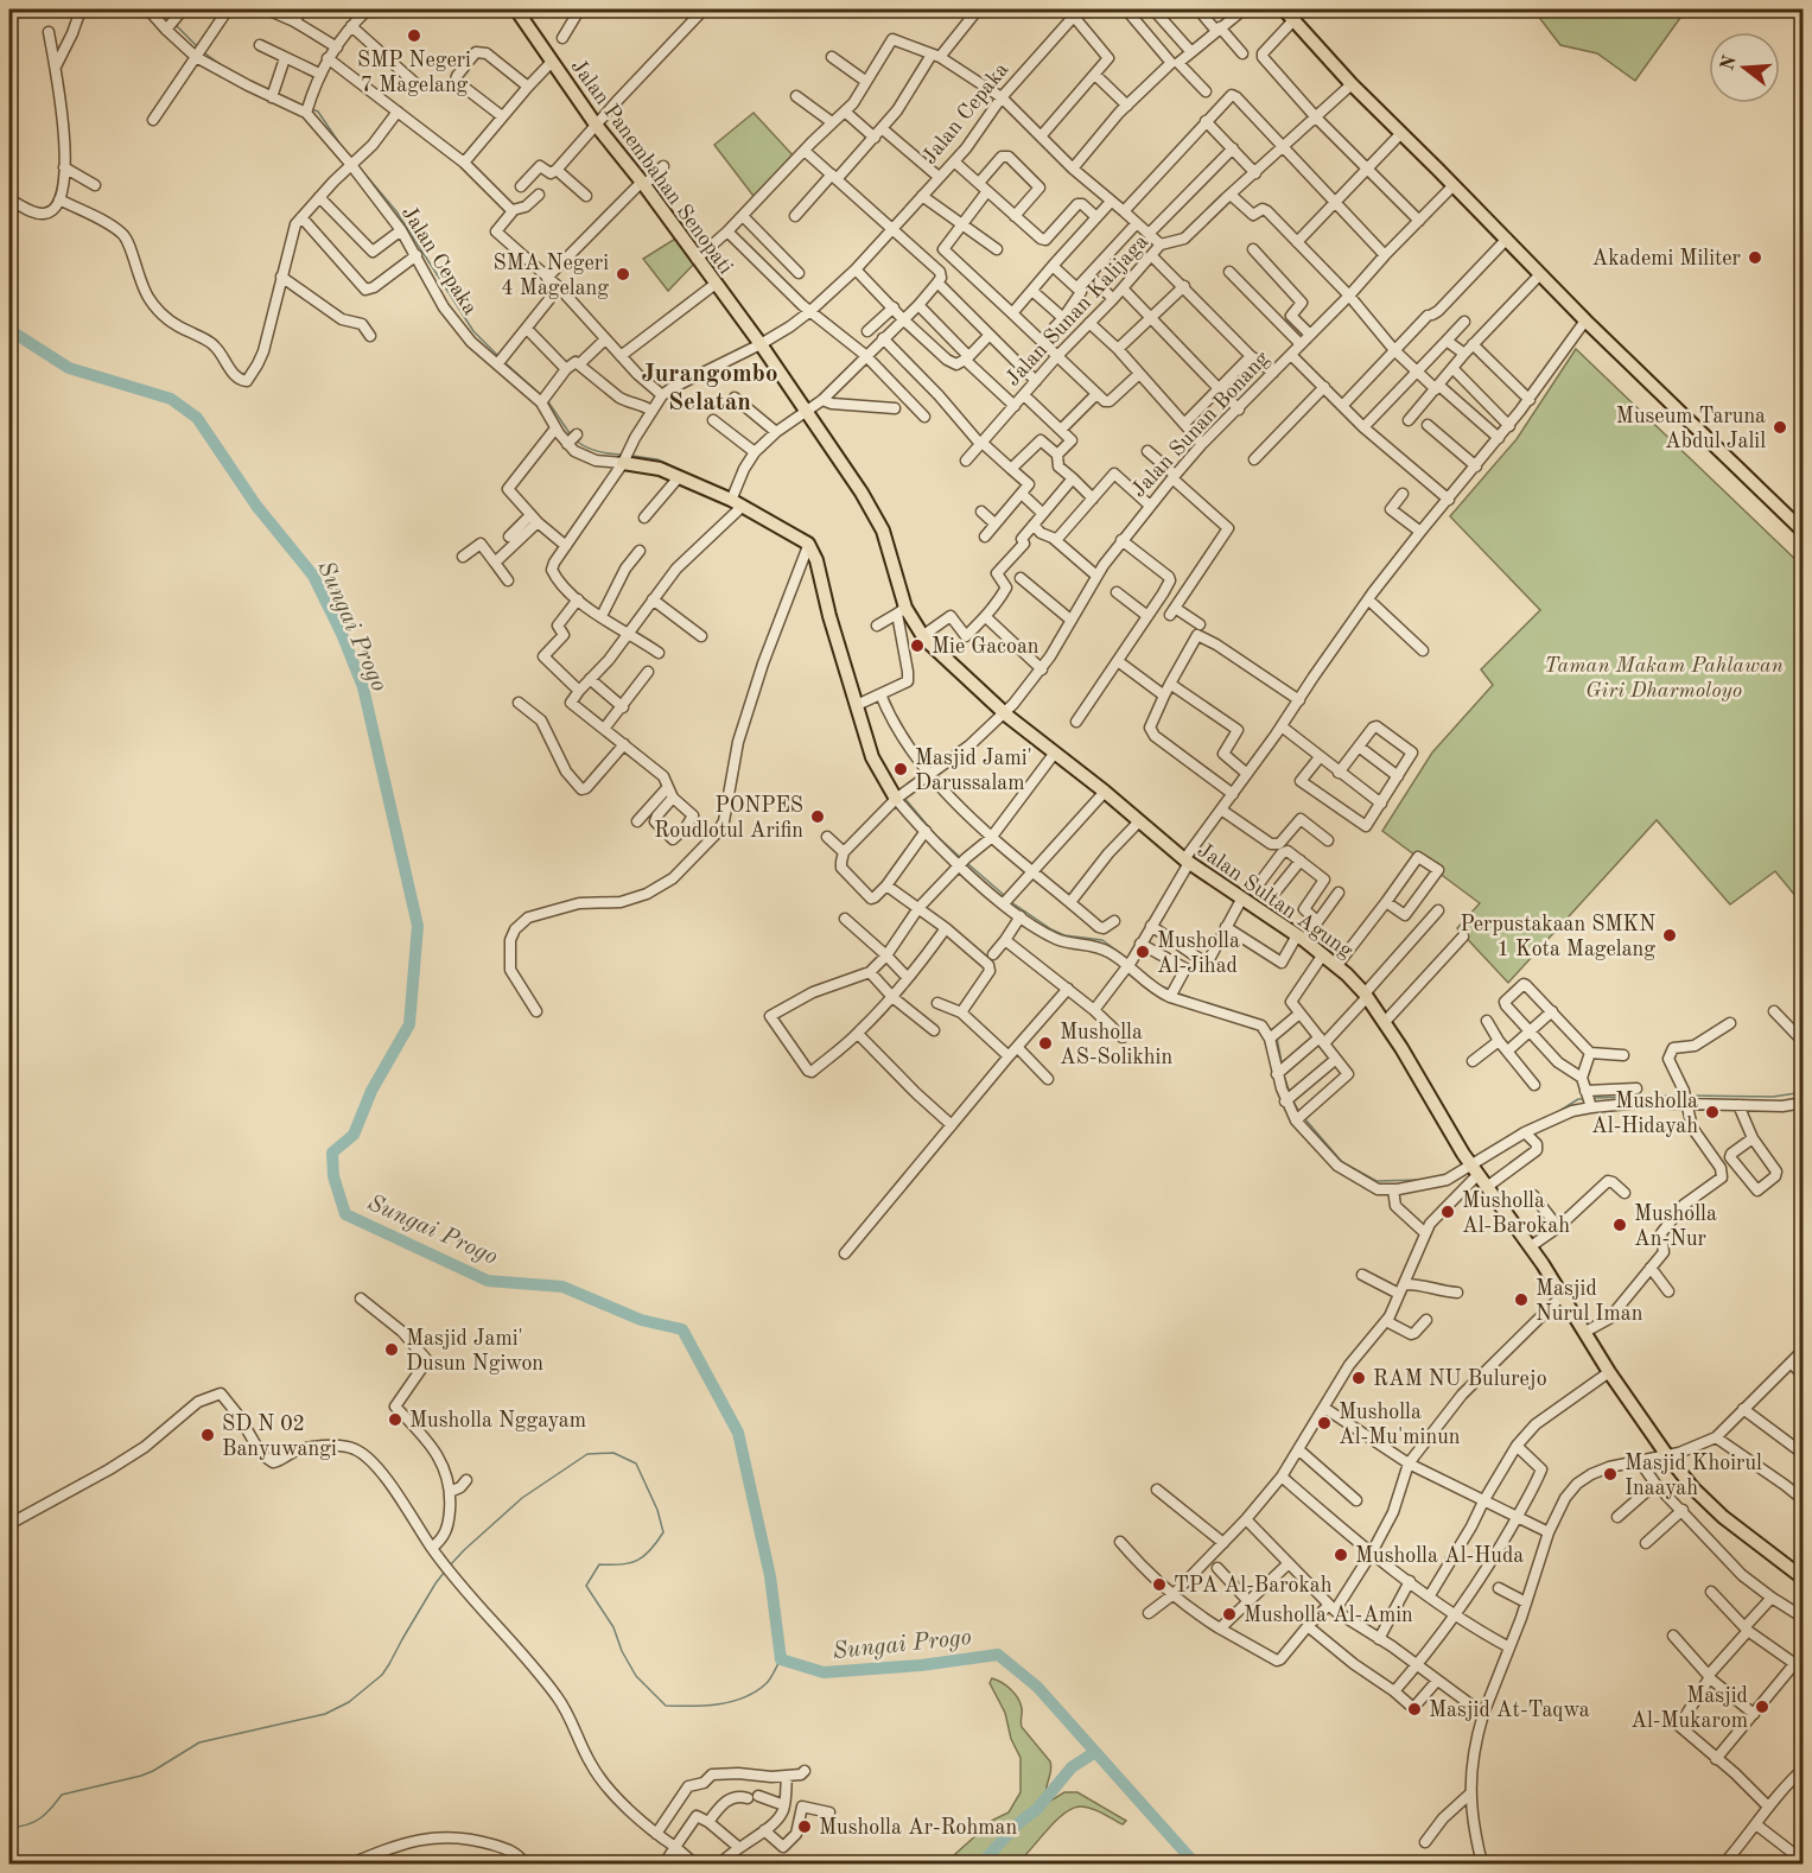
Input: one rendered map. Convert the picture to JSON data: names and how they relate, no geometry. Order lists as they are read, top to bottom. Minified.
{"streets":{"main road":["Jalan Panembahan Senopati","Jalan Sultan Agung"],"street":["Jalan Cepaka","Jalan Sunan Kalijaga","Jalan Sunan Bonang"]},"crossings":[["Jalan Cepaka","Jalan Panembahan Senopati"],["Jalan Cepaka","Jalan Sultan Agung"],["Jalan Panembahan Senopati","Jalan Sultan Agung"],["Jalan Sunan Bonang","Jalan Sultan Agung"]],"districts":["Jurangombo Selatan"],"water":["Sungai Progo"],"parks":["Taman Makam Pahlawan Giri Dharmoloyo"],"places":["SMP Negeri 7 Magelang","Akademi Militer","SMA Negeri 4 Magelang","Museum Taruna Abdul Jalil","Mie Gacoan","Masjid Jami' Darussalam","PONPES Roudlotul Arifin","Perpustakaan SMKN 1 Kota Magelang","Musholla Al-Jihad","Musholla AS-Solikhin","Musholla Al-Hidayah","Musholla Al-Barokah","Musholla An-Nur","Masjid Nurul Iman","Masjid Jami' Dusun Ngiwon","RAM NU Bulurejo","Musholla Nggayam","Musholla Al-Mu'minun","SD N 02 Banyuwangi","Masjid Khoirul Inaayah","Musholla Al-Huda","TPA Al-Barokah","Musholla Al-Amin","Masjid Al-Mukarom","Masjid At-Taqwa","Musholla Ar-Rohman"],"north":"left"}
